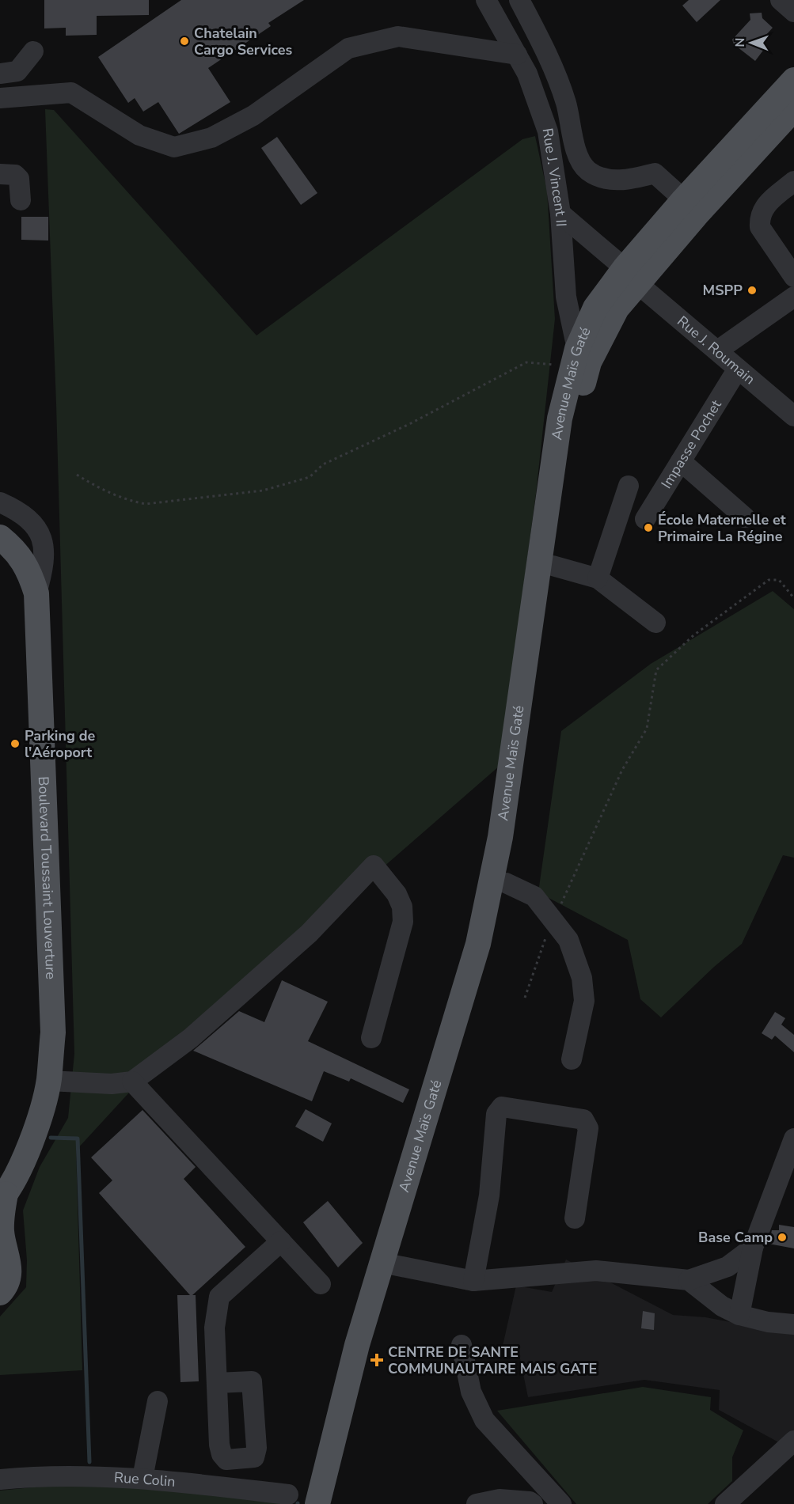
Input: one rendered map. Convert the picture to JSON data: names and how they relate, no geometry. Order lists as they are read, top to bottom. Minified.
{"streets":{"main road":["Avenue Maïs Gaté","Boulevard Toussaint Louverture"],"street":["Rue J. Vincent II","Rue J. Roumain","Impasse Pochet","Rue Colin"]},"crossings":[["Rue J. Vincent II","Rue J. Roumain"],["Rue J. Vincent II","Avenue Maïs Gaté"],["Rue J. Roumain","Avenue Maïs Gaté"],["Rue J. Roumain","Impasse Pochet"]],"places":{"other":["Chatelain Cargo Services","MSPP","École Maternelle et Primaire La Régine","Parking de l'Aéroport","Base Camp"],"health":["CENTRE DE SANTE COMMUNAUTAIRE MAIS GATE"]},"north":"left"}
